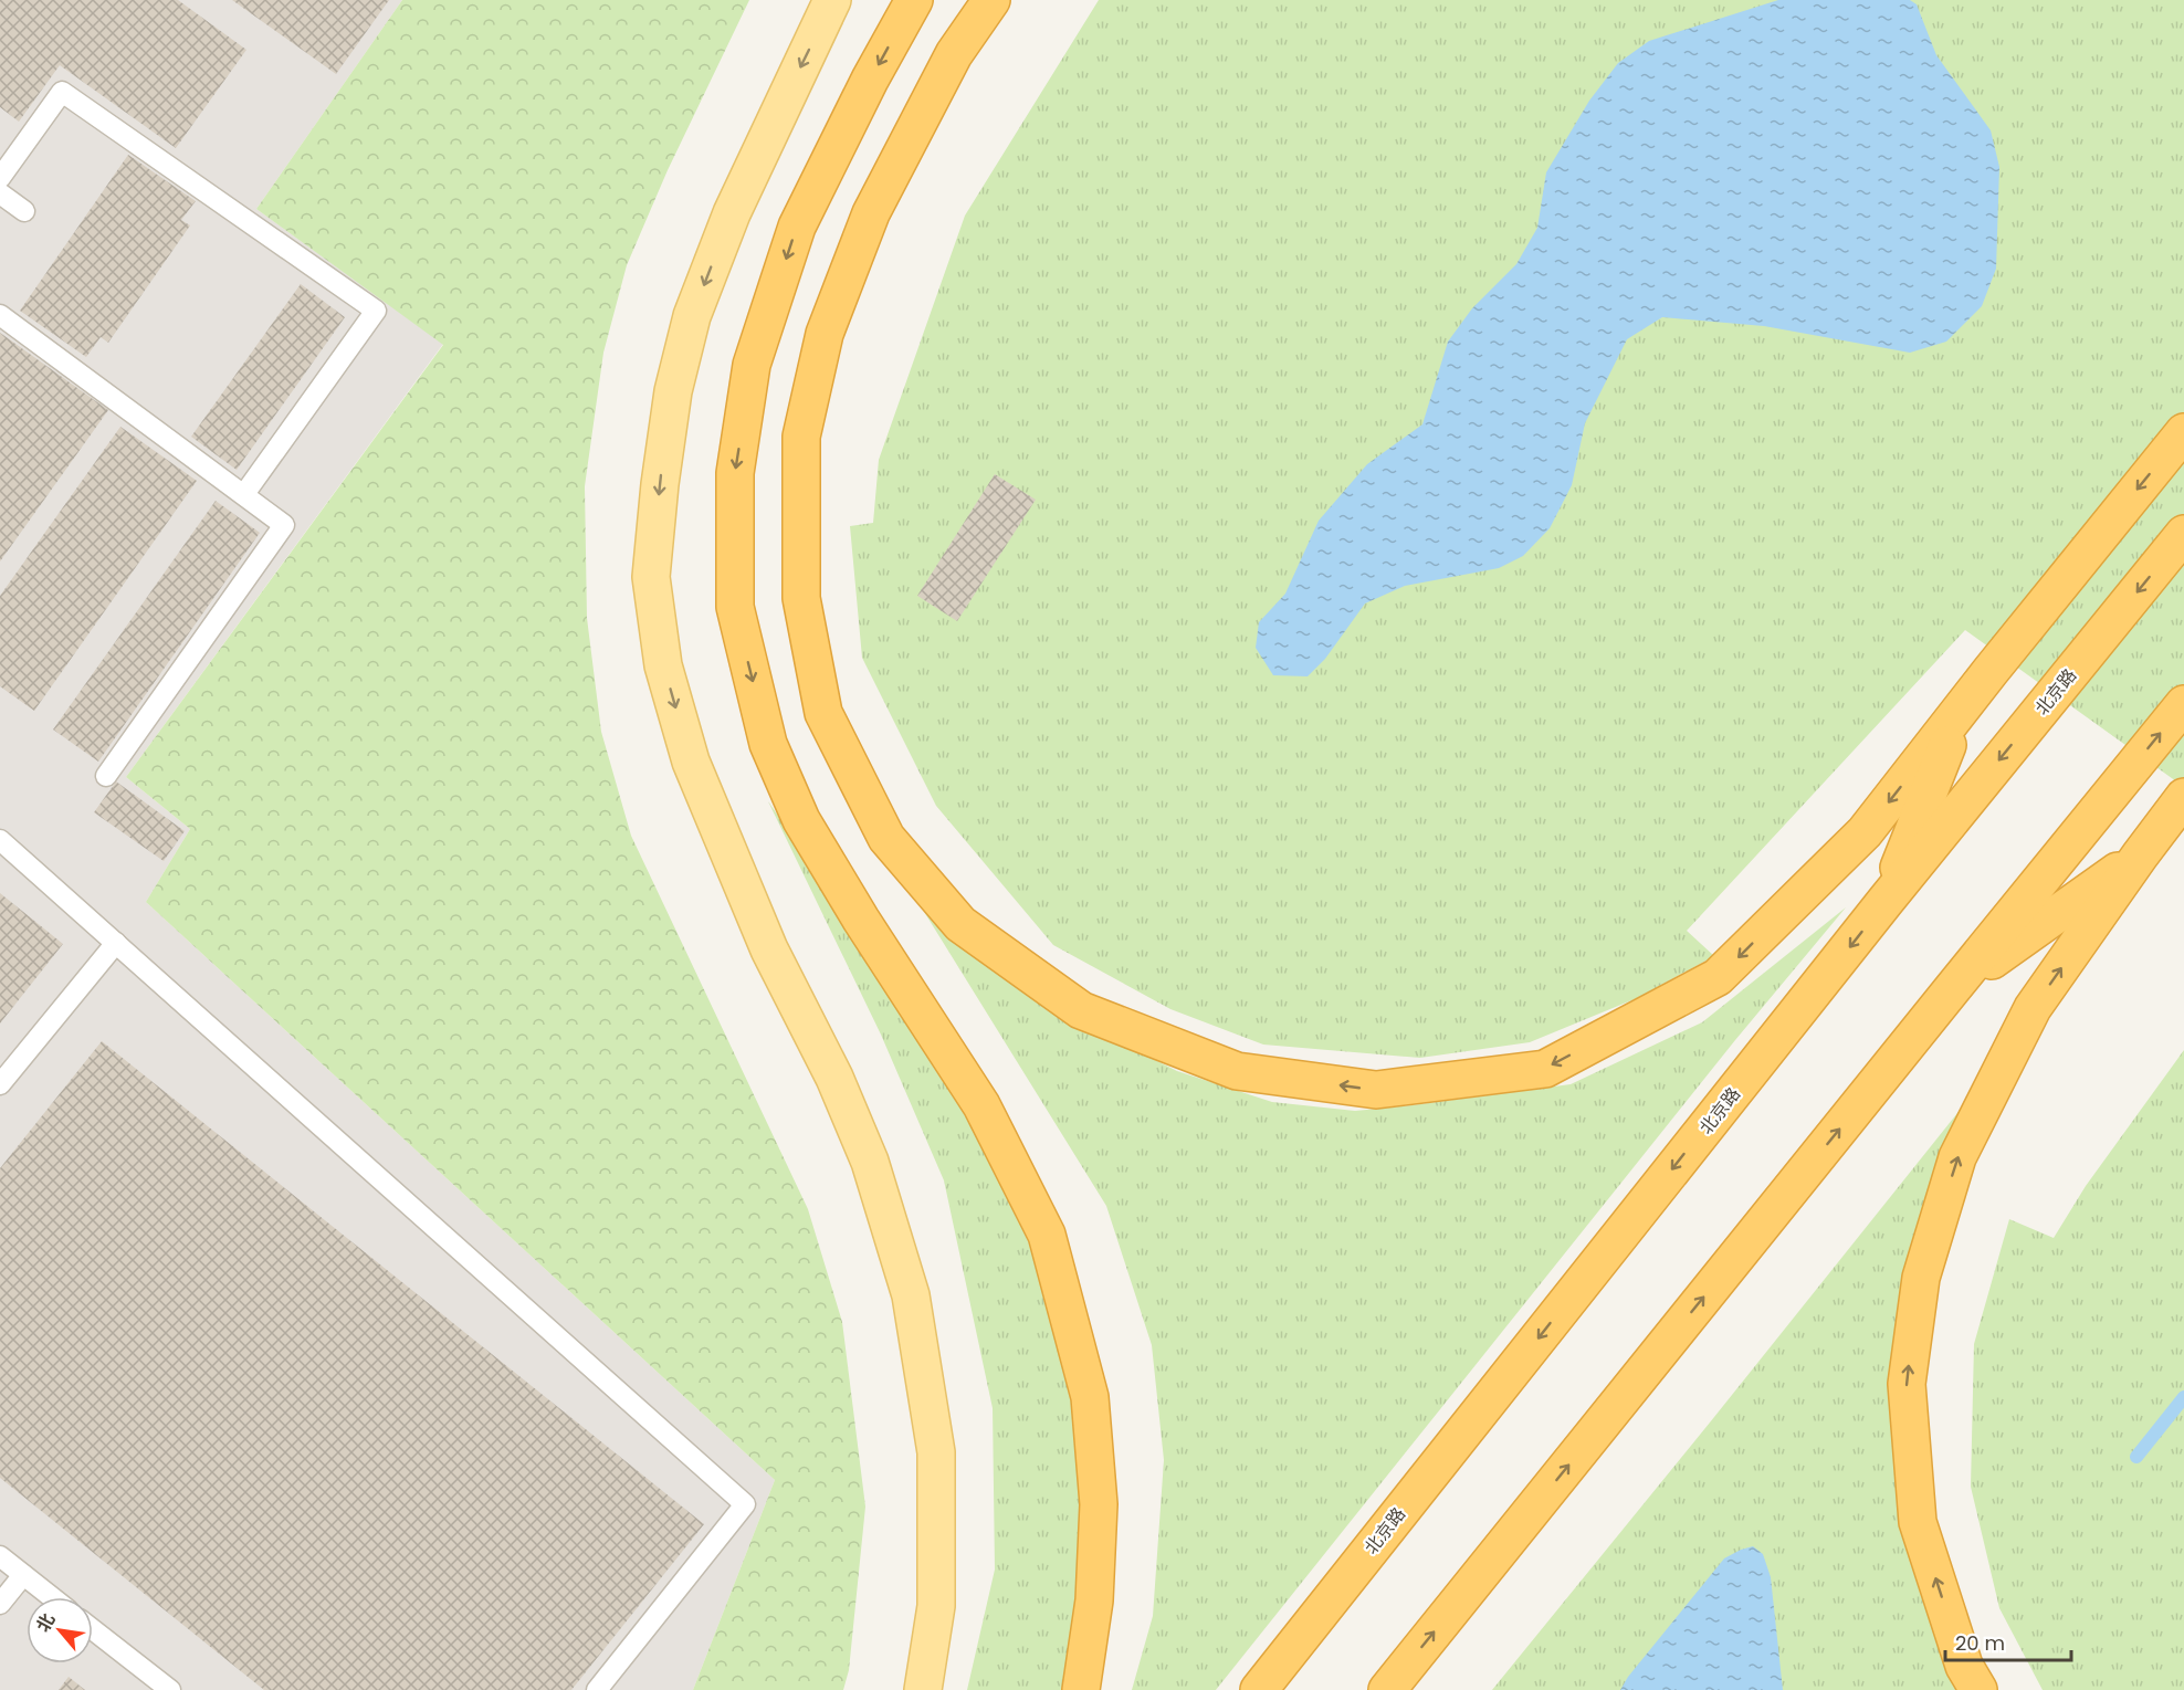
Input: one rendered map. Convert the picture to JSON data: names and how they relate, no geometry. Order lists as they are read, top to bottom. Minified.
{"streets":{"highway":["北京路"]},"scale_bar":"20 m","north":"top left"}
